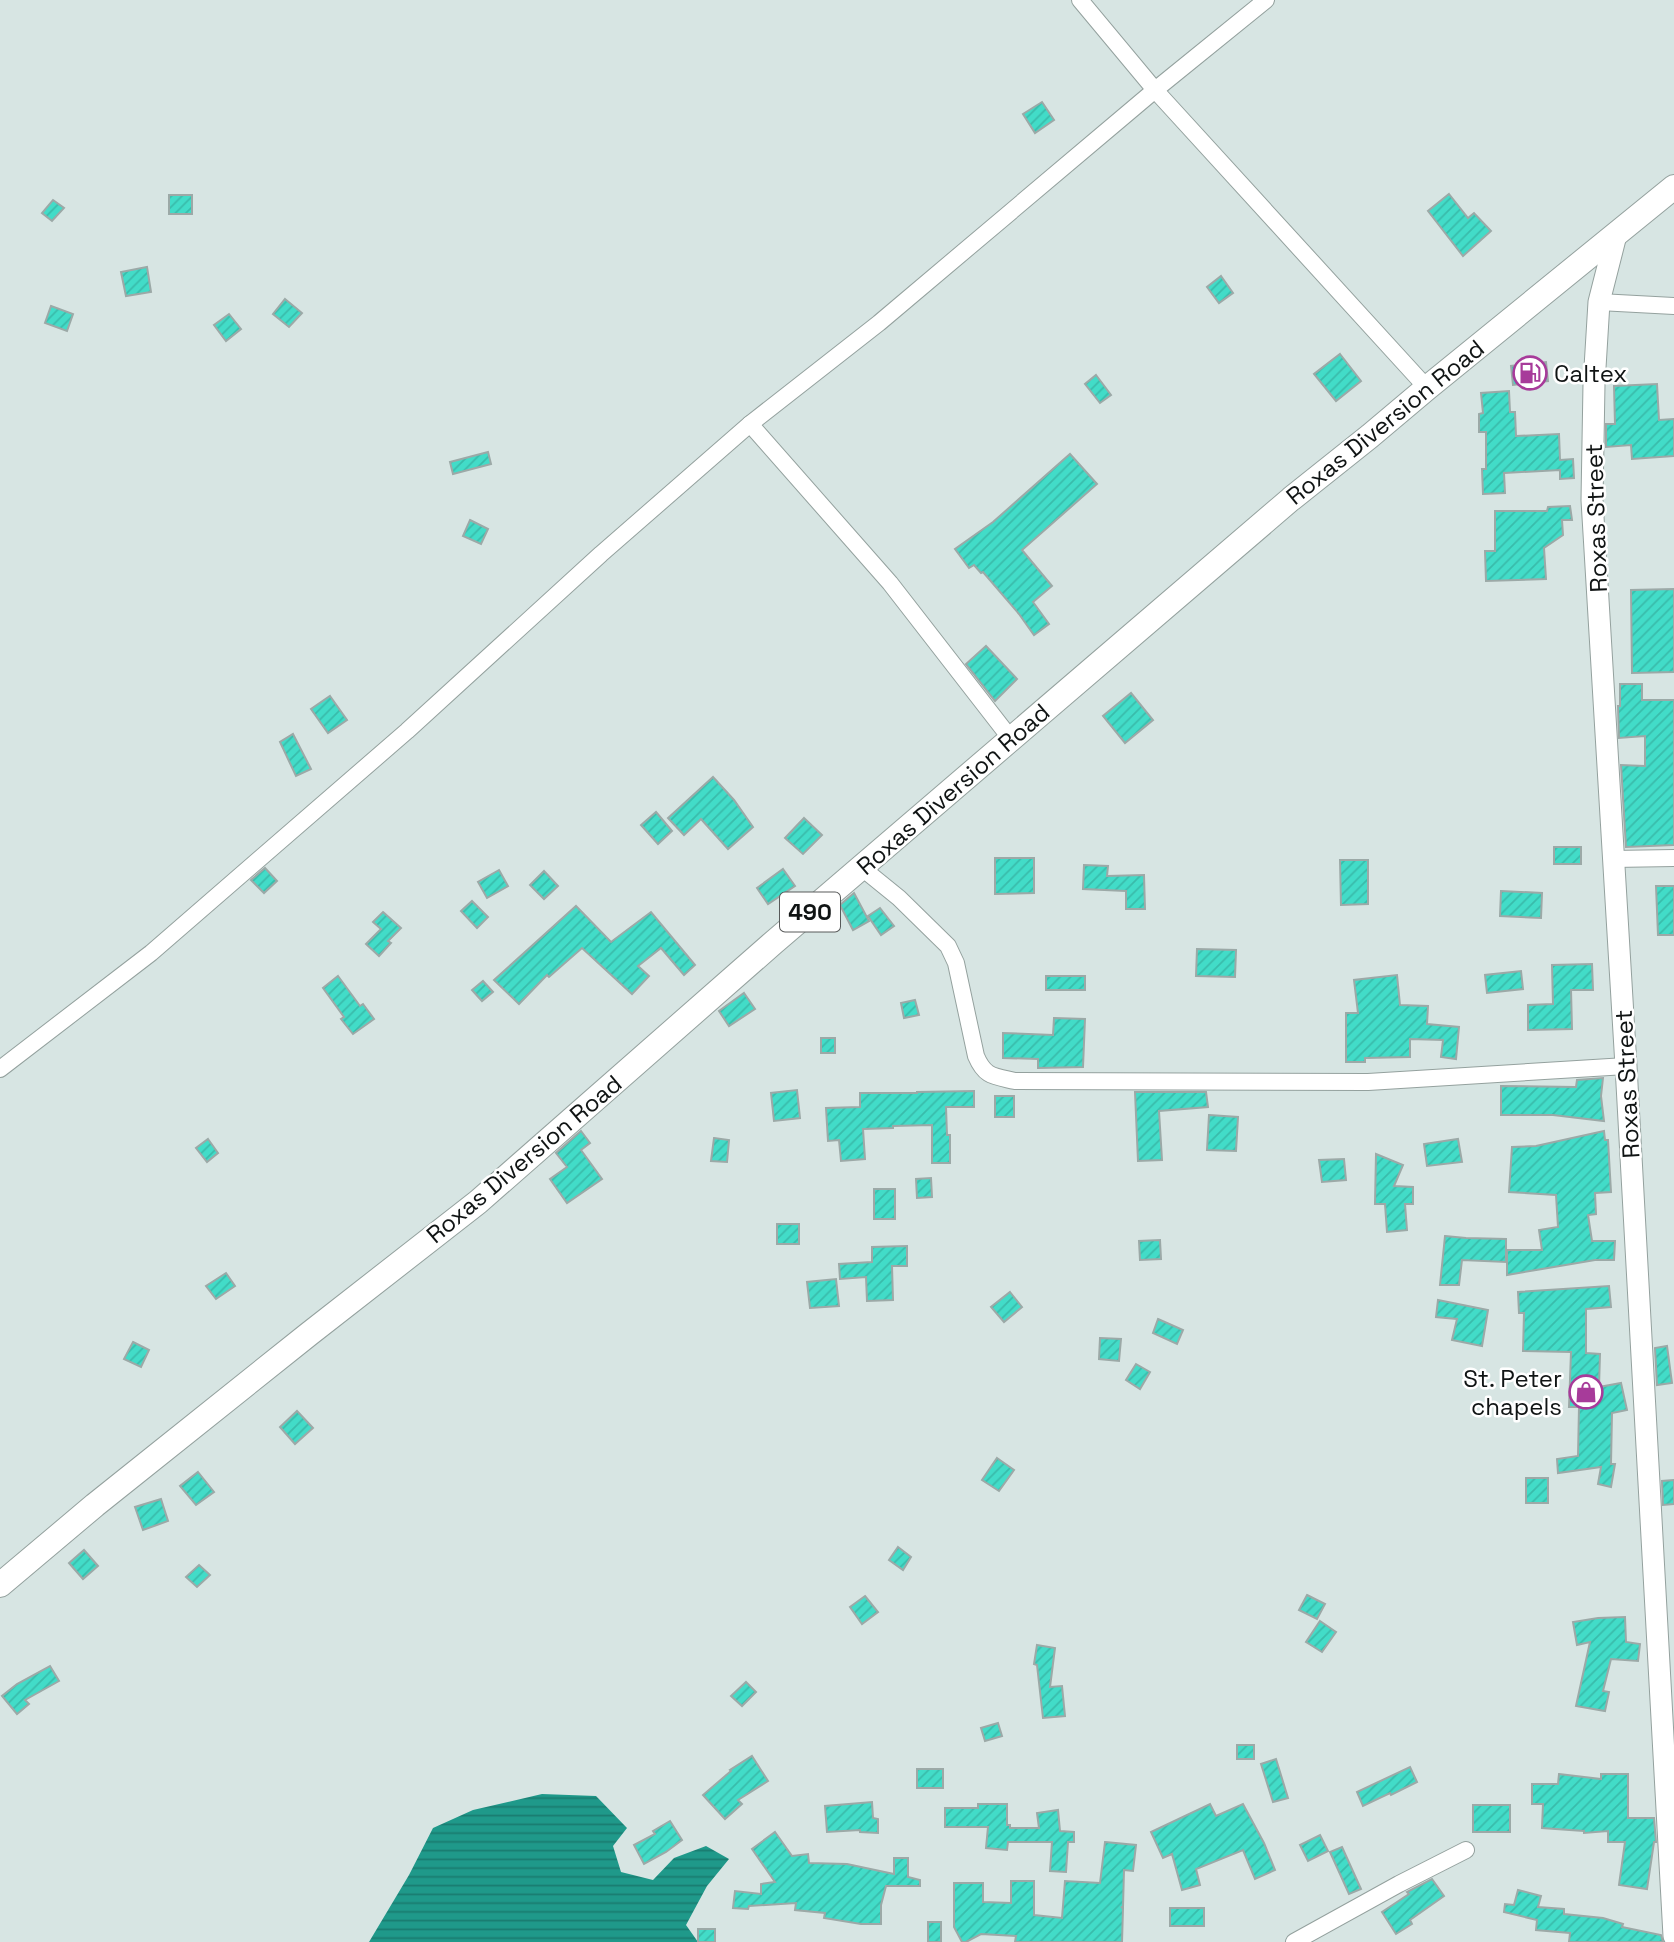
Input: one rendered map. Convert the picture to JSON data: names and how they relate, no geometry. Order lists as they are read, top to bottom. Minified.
{"streets":{"main road":["Roxas Diversion Road","Roxas Street","490"]},"crossings":[["Roxas Diversion Road","Roxas Street"],["Roxas Diversion Road","490"],["Roxas Street","490"]],"places":{"fuel station":["Caltex"],"shop":["St. Peter chapels"]}}
